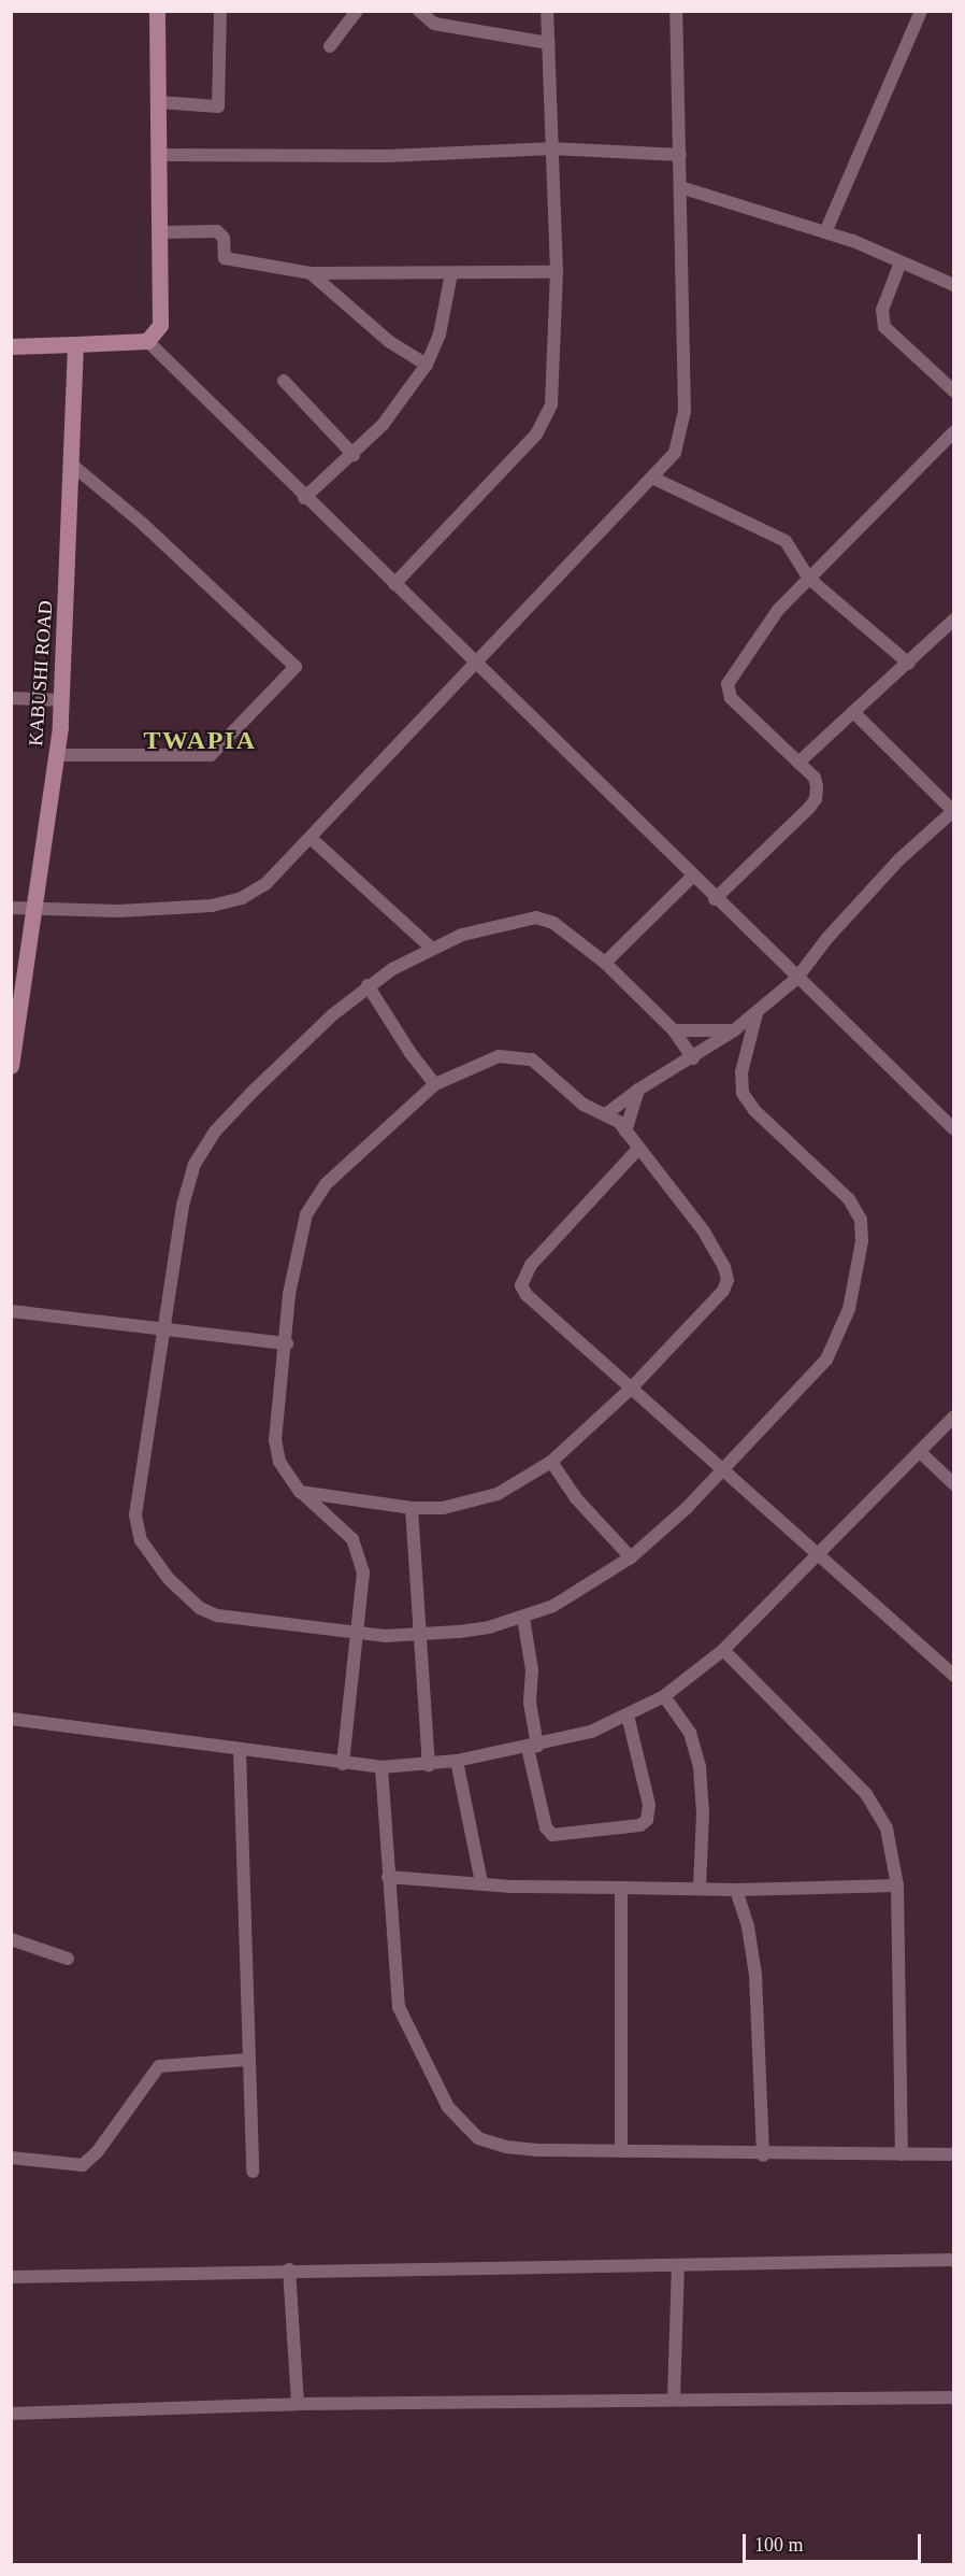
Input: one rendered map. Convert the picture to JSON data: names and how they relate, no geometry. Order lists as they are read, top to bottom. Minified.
{"streets":{"main road":["KABUSHI ROAD"]},"districts":["TWAPIA"],"scale_bar":"100 m"}
